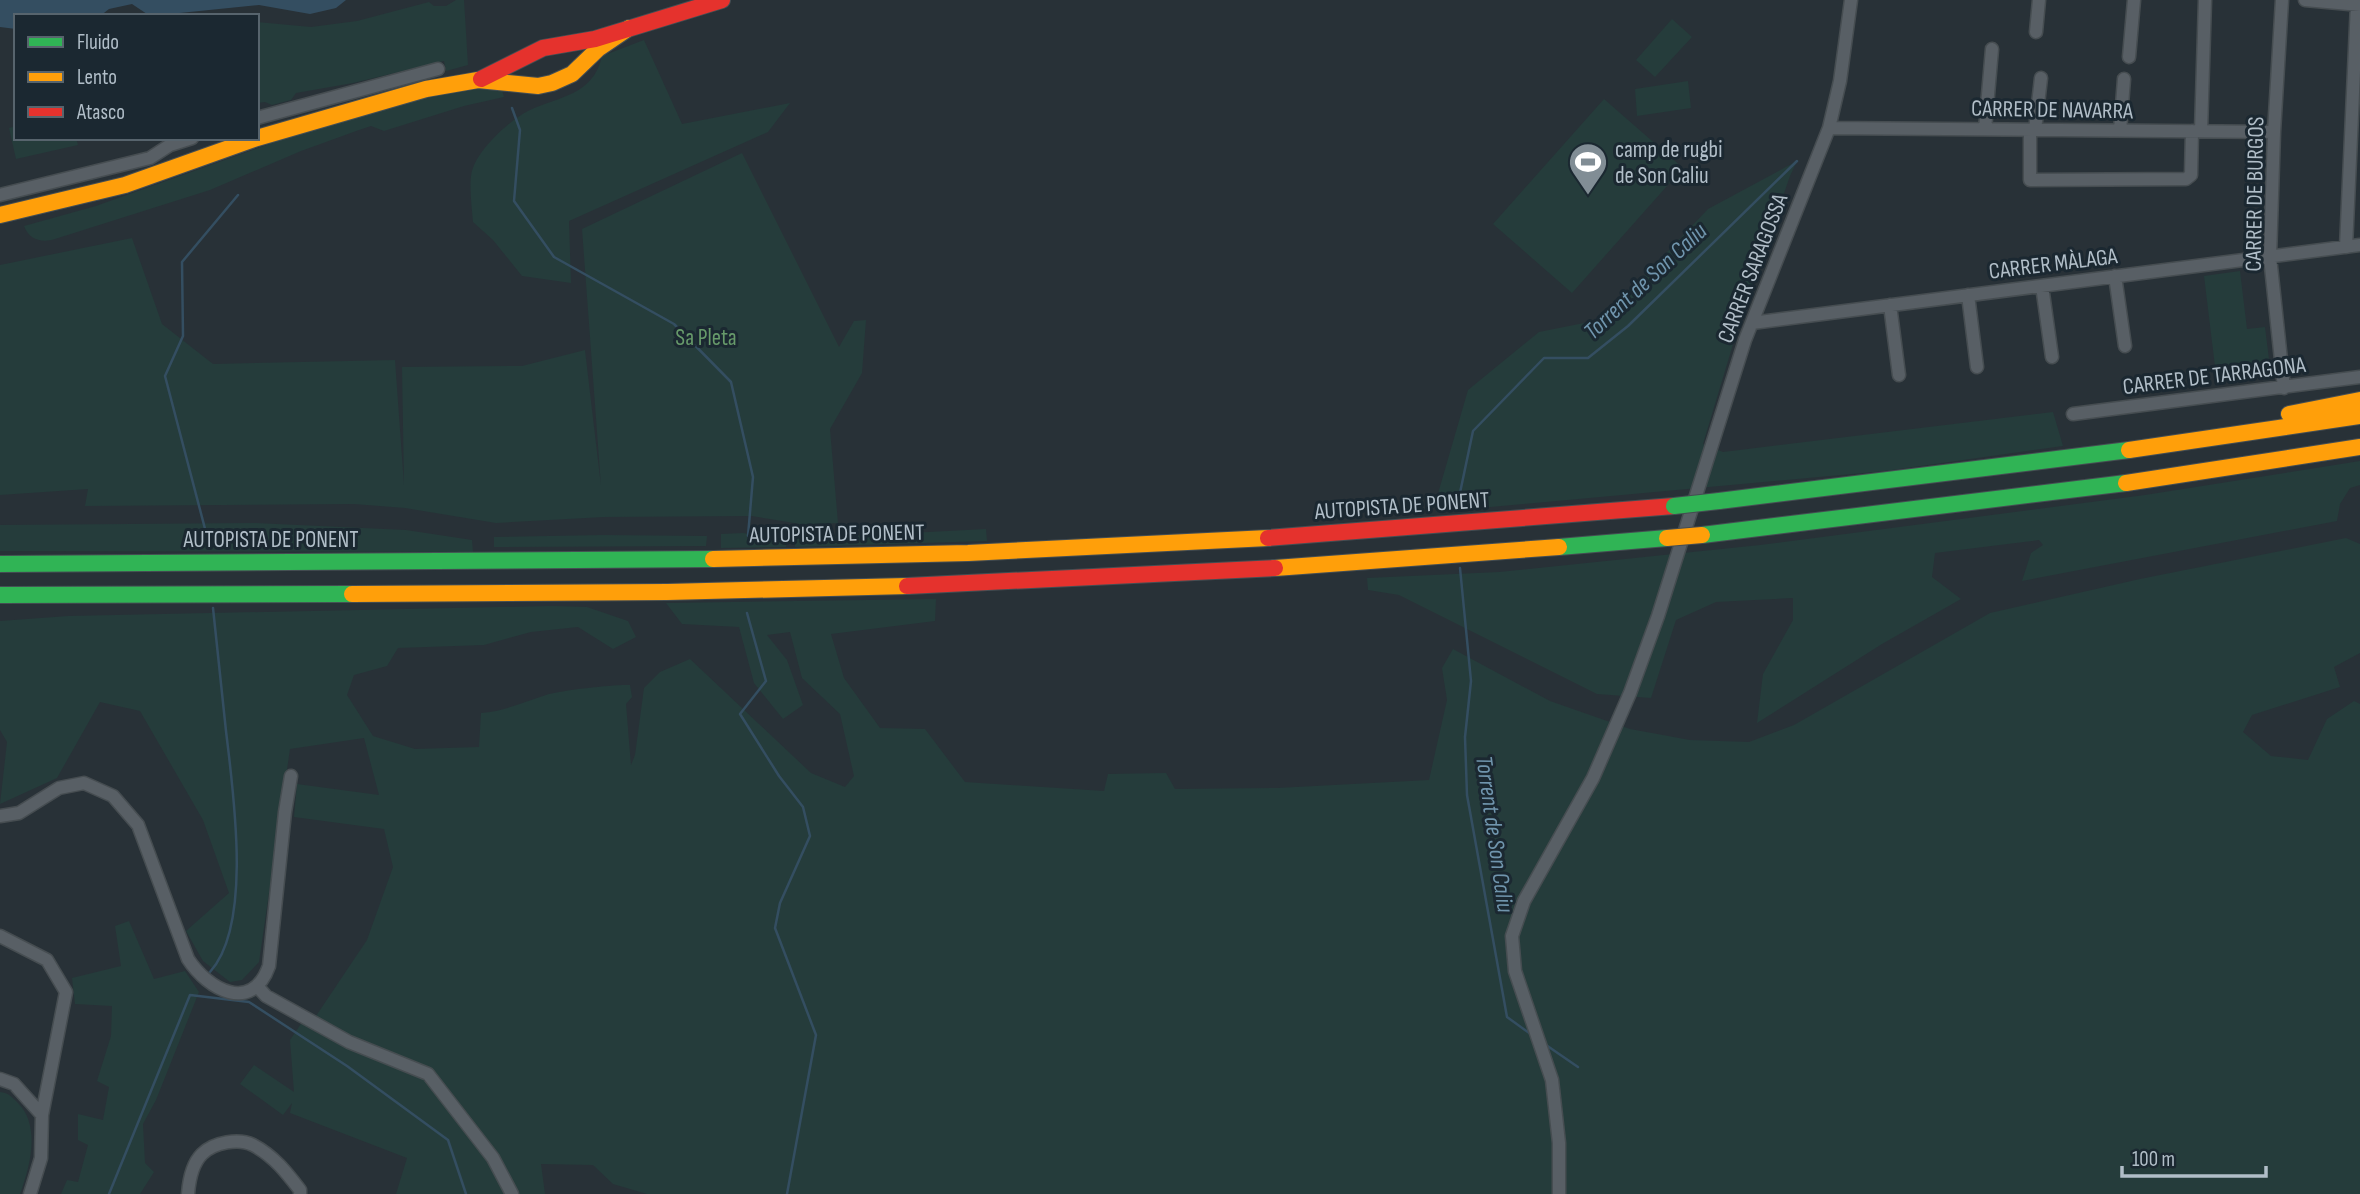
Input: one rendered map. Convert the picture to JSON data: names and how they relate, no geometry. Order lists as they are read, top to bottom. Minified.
{"streets":{"main road":["AUTOPISTA DE PONENT"],"street":["CARRER DE NAVARRA","CARRER DE BURGOS","CARRER MÀLAGA","CARRER SARAGOSSA","CARRER DE TARRAGONA"]},"crossings":[["CARRER DE NAVARRA","CARRER DE BURGOS"],["CARRER DE NAVARRA","CARRER SARAGOSSA"],["CARRER DE BURGOS","CARRER MÀLAGA"],["CARRER DE BURGOS","CARRER DE TARRAGONA"],["CARRER MÀLAGA","CARRER SARAGOSSA"]],"water":["Torrent de Son Caliu"],"parks":["Sa Pleta"],"places":{"sports":["camp de rugbi de Son Caliu"]},"legend":["Fluido","Lento","Atasco"],"scale_bar":"100 m"}
